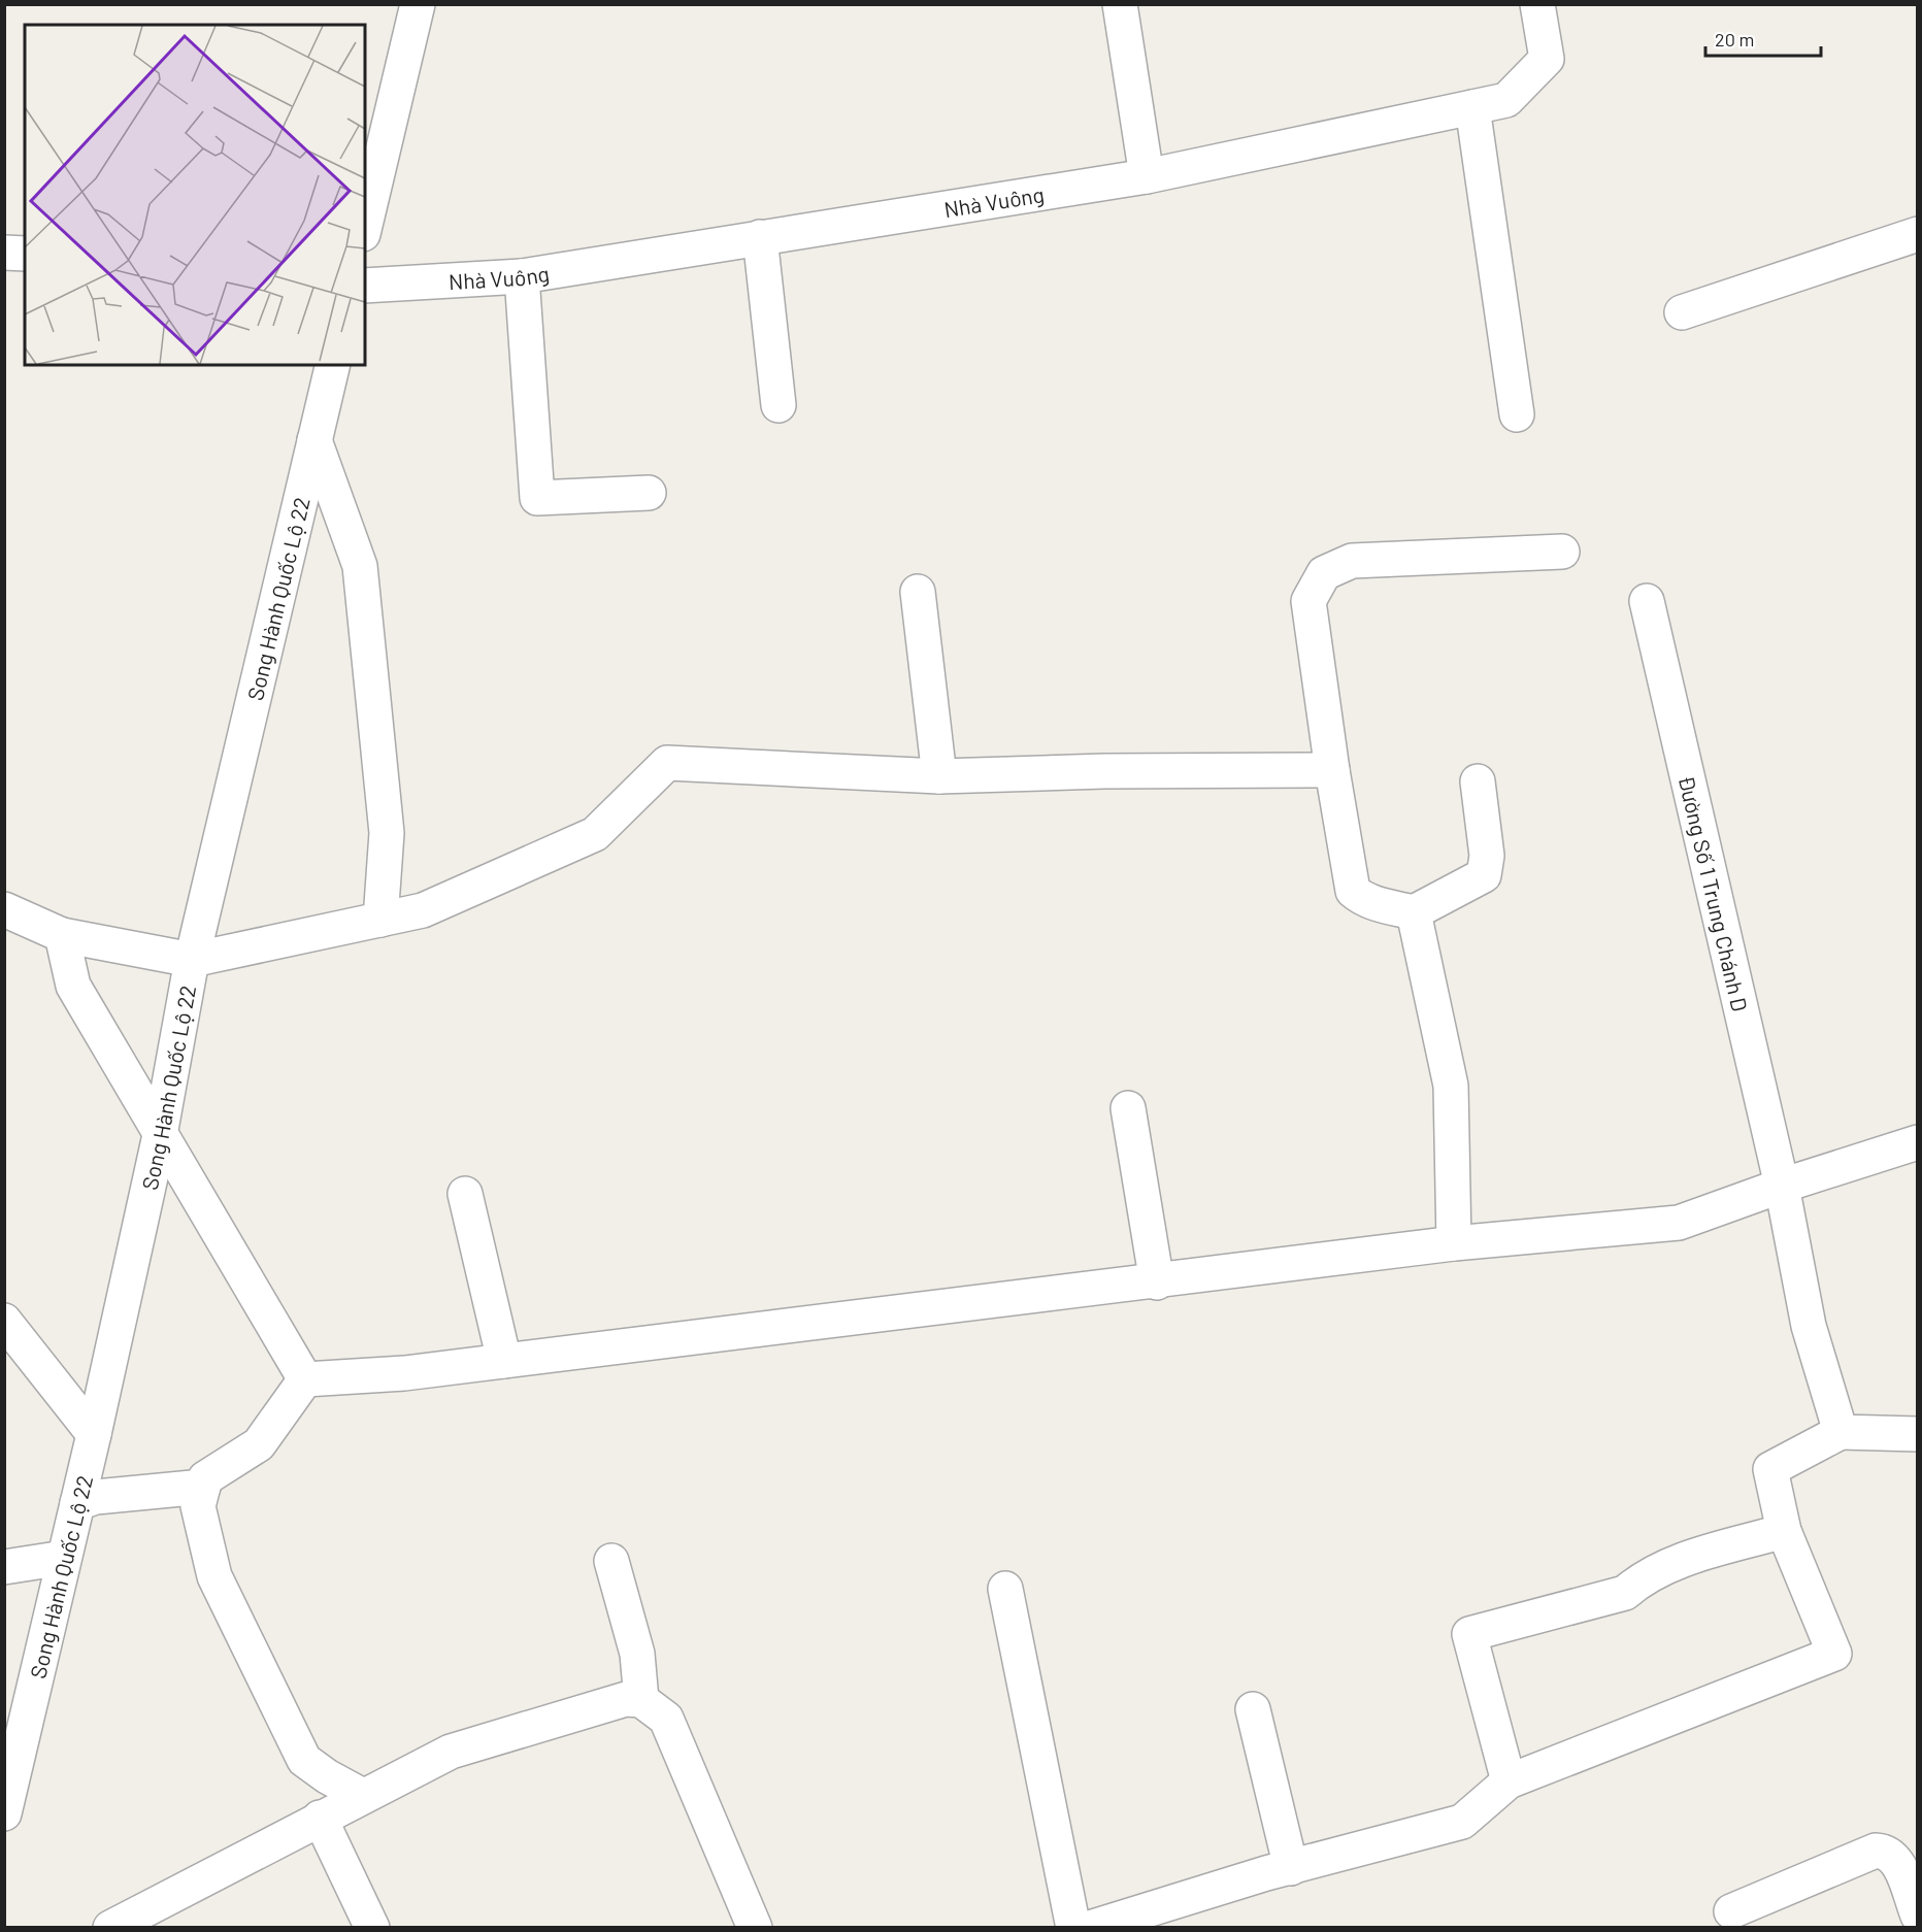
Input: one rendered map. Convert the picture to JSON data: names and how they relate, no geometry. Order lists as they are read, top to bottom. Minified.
{"streets":{"street":["Nhà Vuông","Song Hành Quốc Lộ 22","Đường Số 1 Trung Chánh D"]},"scale_bar":"20 m"}
